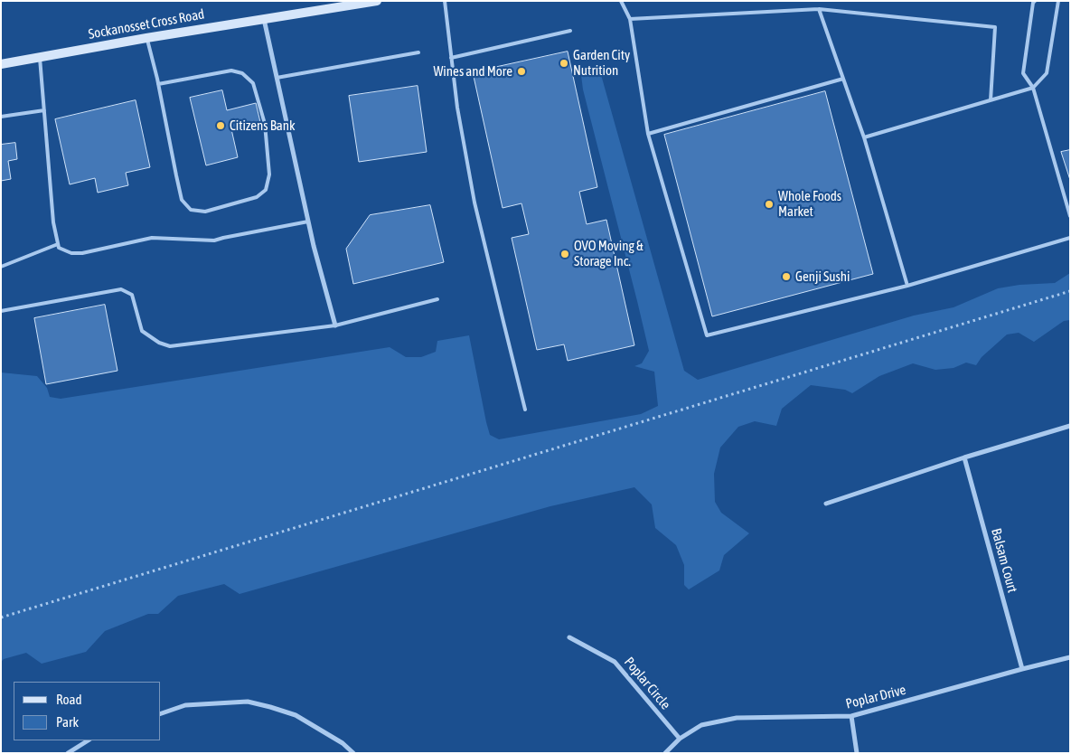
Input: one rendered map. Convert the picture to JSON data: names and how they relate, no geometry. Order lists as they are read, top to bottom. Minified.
{"streets":{"street":["Sockanosset Cross Road","Balsam Court","Poplar Circle","Poplar Drive"]},"crossings":[["Balsam Court","Poplar Drive"],["Poplar Circle","Poplar Drive"]],"places":["Garden City Nutrition","Wines and More","Citizens Bank","Whole Foods Market","OVO Moving & Storage Inc.","Genji Sushi"],"legend":["Road","Park"]}
